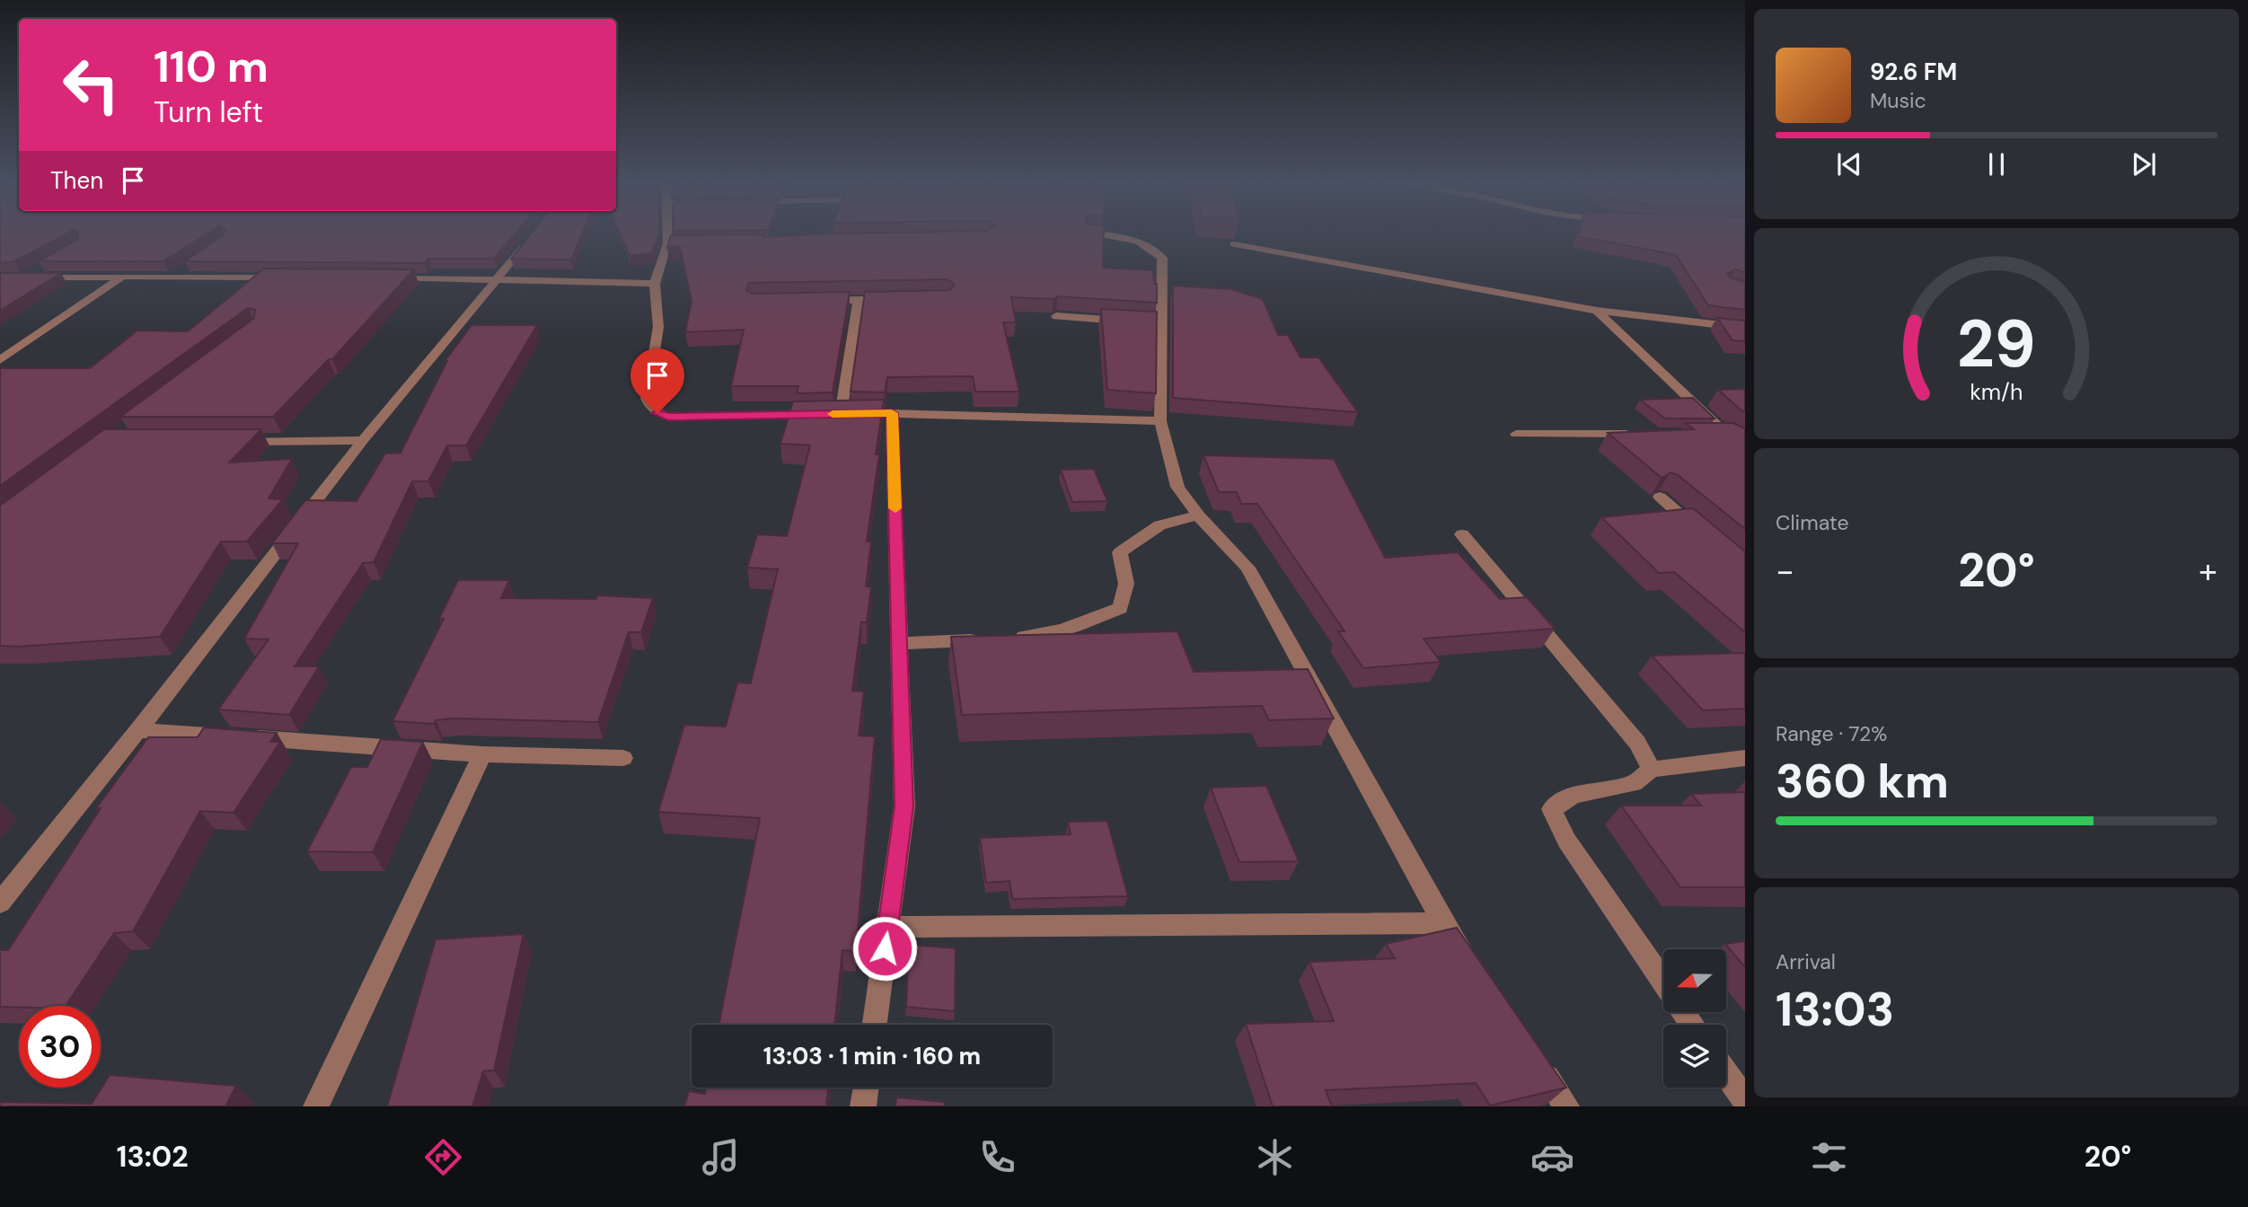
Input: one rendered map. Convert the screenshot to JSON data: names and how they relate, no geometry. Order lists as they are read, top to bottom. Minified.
{"north":"left","page":{"turn":["110 m","Turn left"],"song":["92.6 FM","Music"],"then":"Then","tile":["Climate",["Range · 72%","360 km"],["Arrival","13:03"]],"heat":["−","20°","+"],"limit":"30","trip":"13:03 · 1 min · 160 m","tabs":["13:02","20°"],"gauge":["29","km/h"]}}
